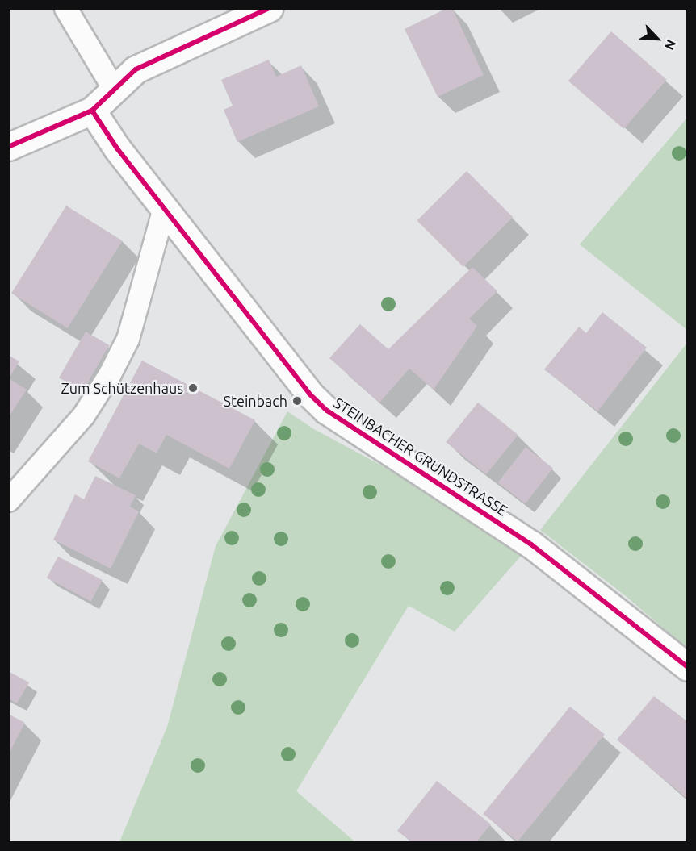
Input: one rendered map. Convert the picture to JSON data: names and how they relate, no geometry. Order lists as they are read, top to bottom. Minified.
{"streets":{"street":["STEINBACHER GRUNDSTRASSE"]},"places":["Zum Schützenhaus","Steinbach"],"north":"bottom right"}
